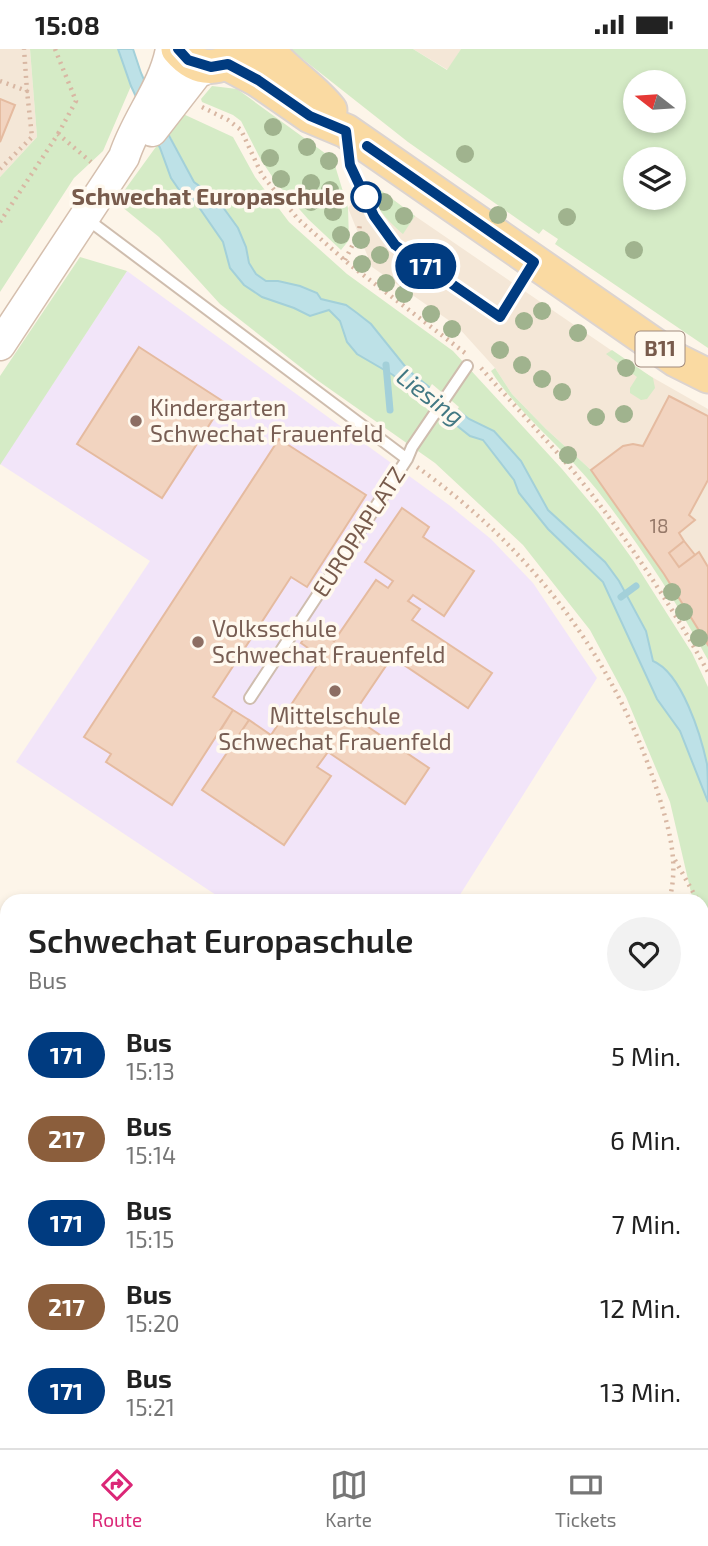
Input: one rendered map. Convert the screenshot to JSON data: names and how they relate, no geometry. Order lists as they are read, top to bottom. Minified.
{"streets":{"main road":["B11"],"lane":["EUROPAPLATZ"]},"water":["Liesing"],"places":["Schwechat Europaschule","Kindergarten Schwechat Frauenfeld","Volksschule Schwechat Frauenfeld","Mittelschule Schwechat Frauenfeld"],"lines":["bus line 171"],"house_numbers":["18"],"north":"left","page":{"status":"15:08","on_map":"171","heading":["Schwechat Europaschule","Bus"],"list":[{"mark":"171","name":"Bus","note":"15:13","value":"5 Min."},{"mark":"217","name":"Bus","note":"15:14","value":"6 Min."},{"mark":"171","name":"Bus","note":"15:15","value":"7 Min."},{"mark":"217","name":"Bus","note":"15:20","value":"12 Min."},{"mark":"171","name":"Bus","note":"15:21","value":"13 Min."}],"tabs":["Route","Karte","Tickets"]}}
